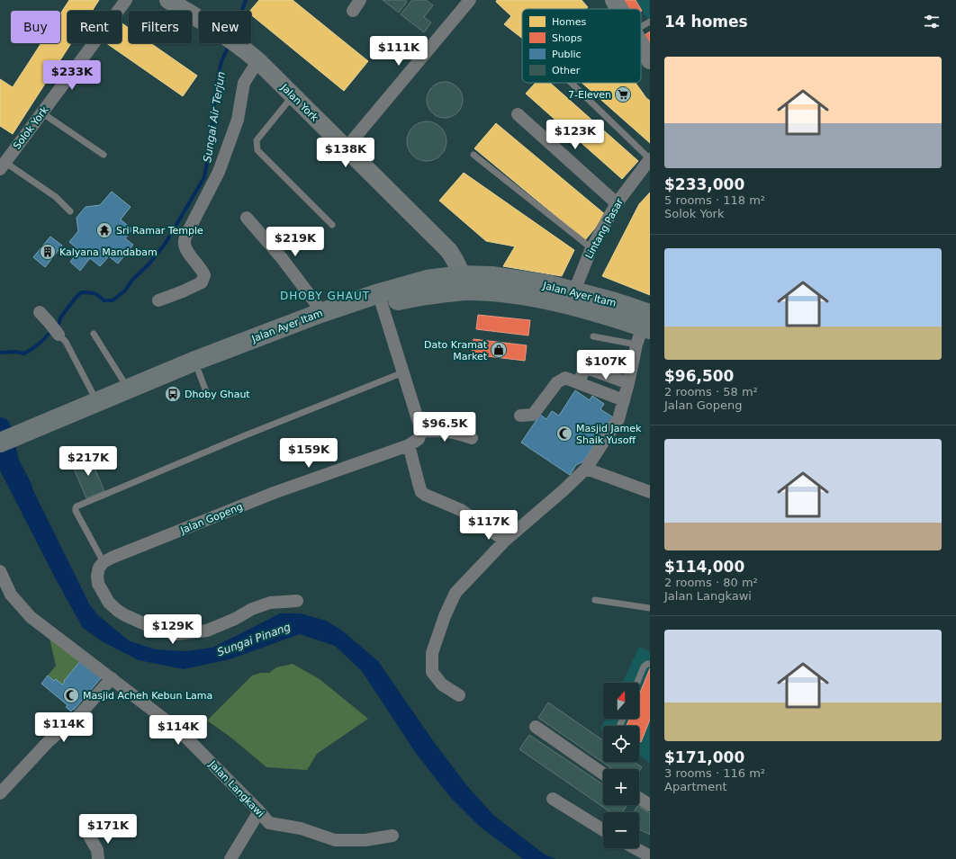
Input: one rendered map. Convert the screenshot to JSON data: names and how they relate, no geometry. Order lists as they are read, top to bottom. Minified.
{"streets":{"main road":["Jalan Ayer Itam"],"street":["Jalan York","Solok York","Lintang Pasar","Jalan Gopeng","Jalan Langkawi"]},"crossings":[["Jalan York","Jalan Ayer Itam"],["Lintang Pasar","Jalan Ayer Itam"]],"districts":["DHOBY GHAUT"],"water":["Sungai Air Terjun","Sungai Pinang"],"places":{"supermarket":["7-Eleven"],"temple":["Sri Ramar Temple"],"building":["Kalyana Mandabam"],"shop":["Dato Kramat Market"],"bus stop":["Dhoby Ghaut"],"mosque":["Masjid Jamek Shaik Yusoff","Masjid Acheh Kebun Lama"]},"legend":["Homes","Shops","Public","Other"],"north":"top","page":{"heading":"14 homes","chip":["Buy","Rent","Filters","New"],"price":["$111K","$233K","$123K","$138K","$219K","$107K","$96.5K","$159K","$217K","$117K","$129K","$114K","$114K","$171K"],"list":[{"name":"$233,000","note":"5 rooms · 118 m² · Solok York"},{"name":"$96,500","note":"2 rooms · 58 m² · Jalan Gopeng"},{"name":"$114,000","note":"2 rooms · 80 m² · Jalan Langkawi"},{"name":"$171,000","note":"3 rooms · 116 m² · Apartment"}],"map_buttons":["+","−"]}}
